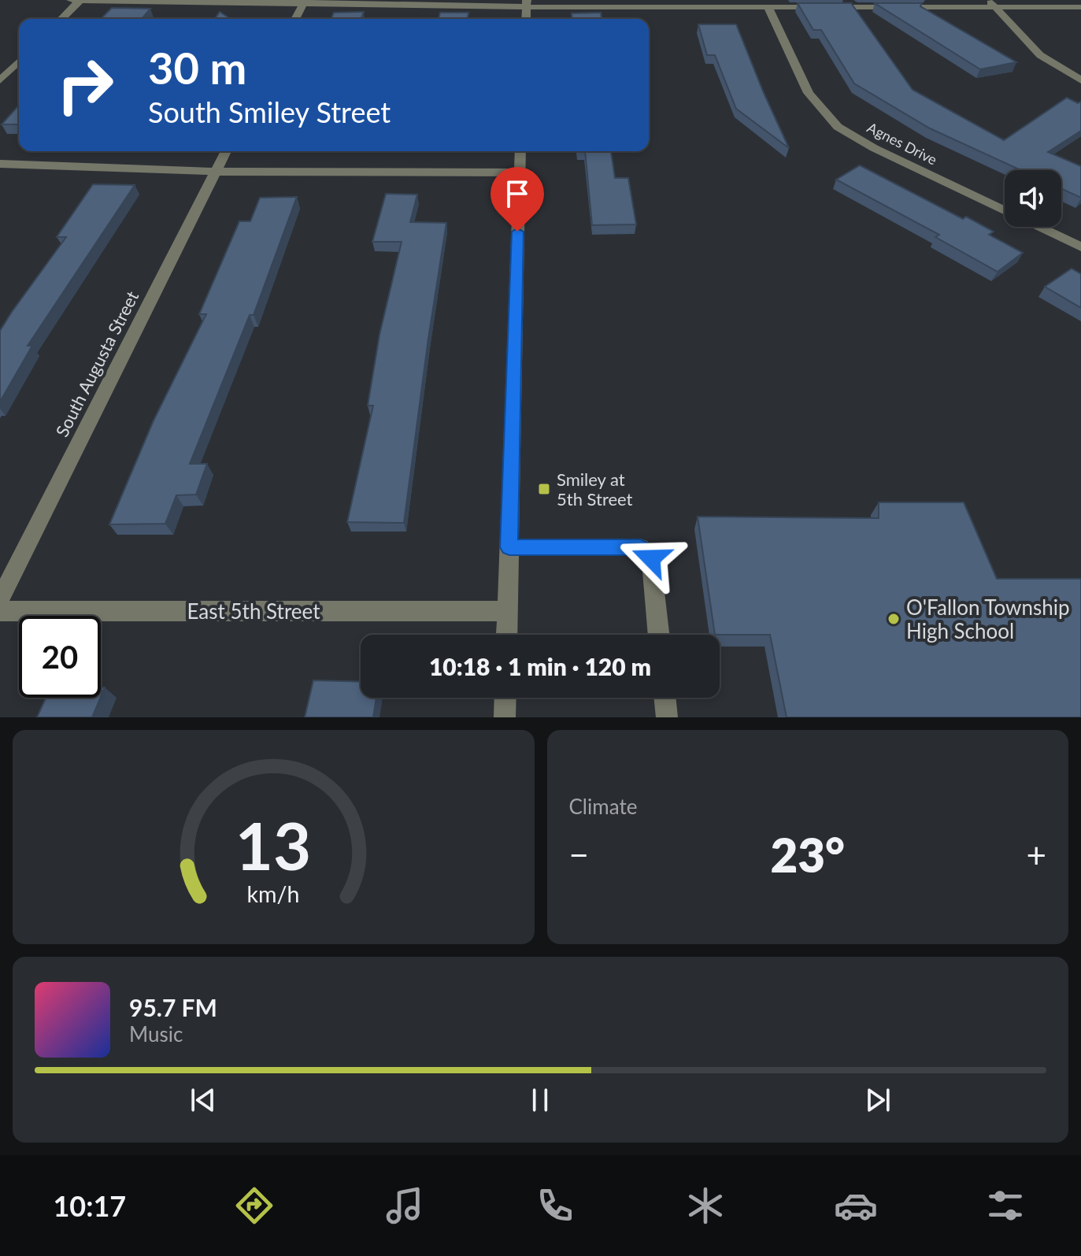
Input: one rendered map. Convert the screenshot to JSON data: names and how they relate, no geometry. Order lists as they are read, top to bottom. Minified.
{"streets":{"street":["Agnes Drive","South Augusta Street","East 5th Street"]},"places":{"transit":["Smiley at 5th Street"],"other":["O'Fallon Township High School"]},"page":{"turn":["30 m","South Smiley Street"],"limit":"20","trip":"10:18 · 1 min · 120 m","tile":"Climate","heat":["−","23°","+"],"song":["95.7 FM","Music"],"tabs":"10:17","gauge":["13","km/h"]}}
